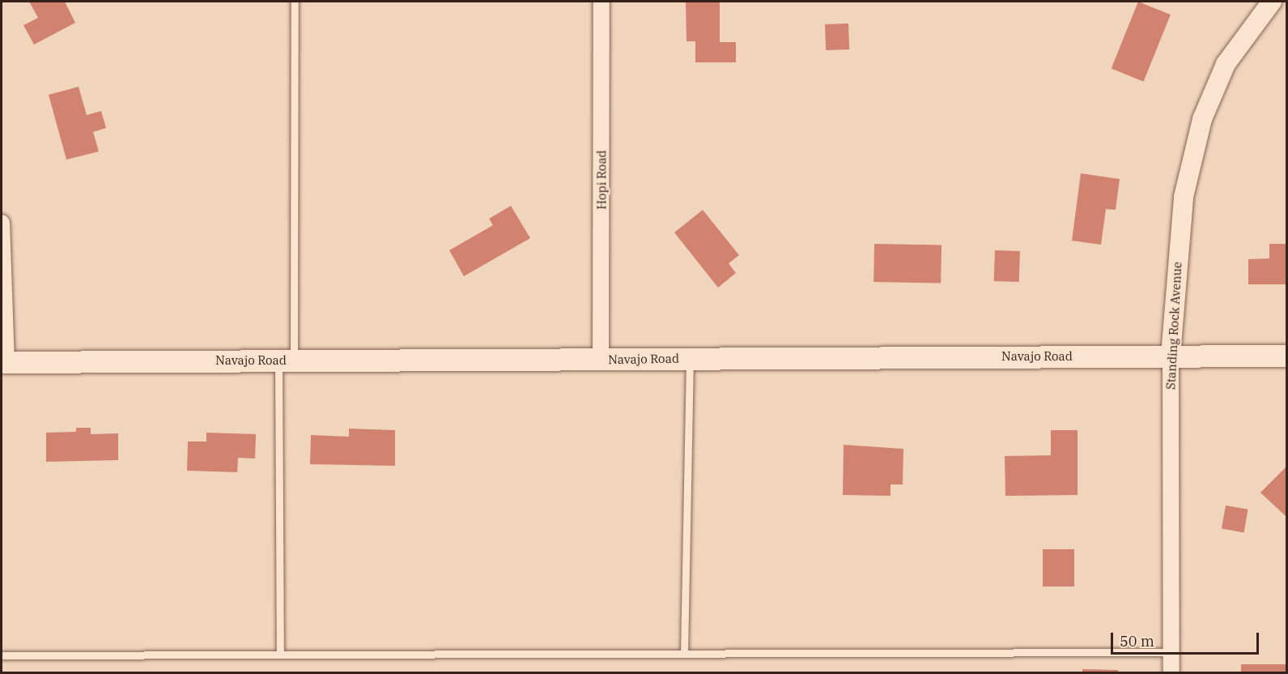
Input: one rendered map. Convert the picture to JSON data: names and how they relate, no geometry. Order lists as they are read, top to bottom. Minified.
{"streets":{"main road":["Navajo Road"],"street":["Hopi Road","Standing Rock Avenue"]},"crossings":[["Hopi Road","Navajo Road"],["Standing Rock Avenue","Navajo Road"]],"scale_bar":"50 m"}
